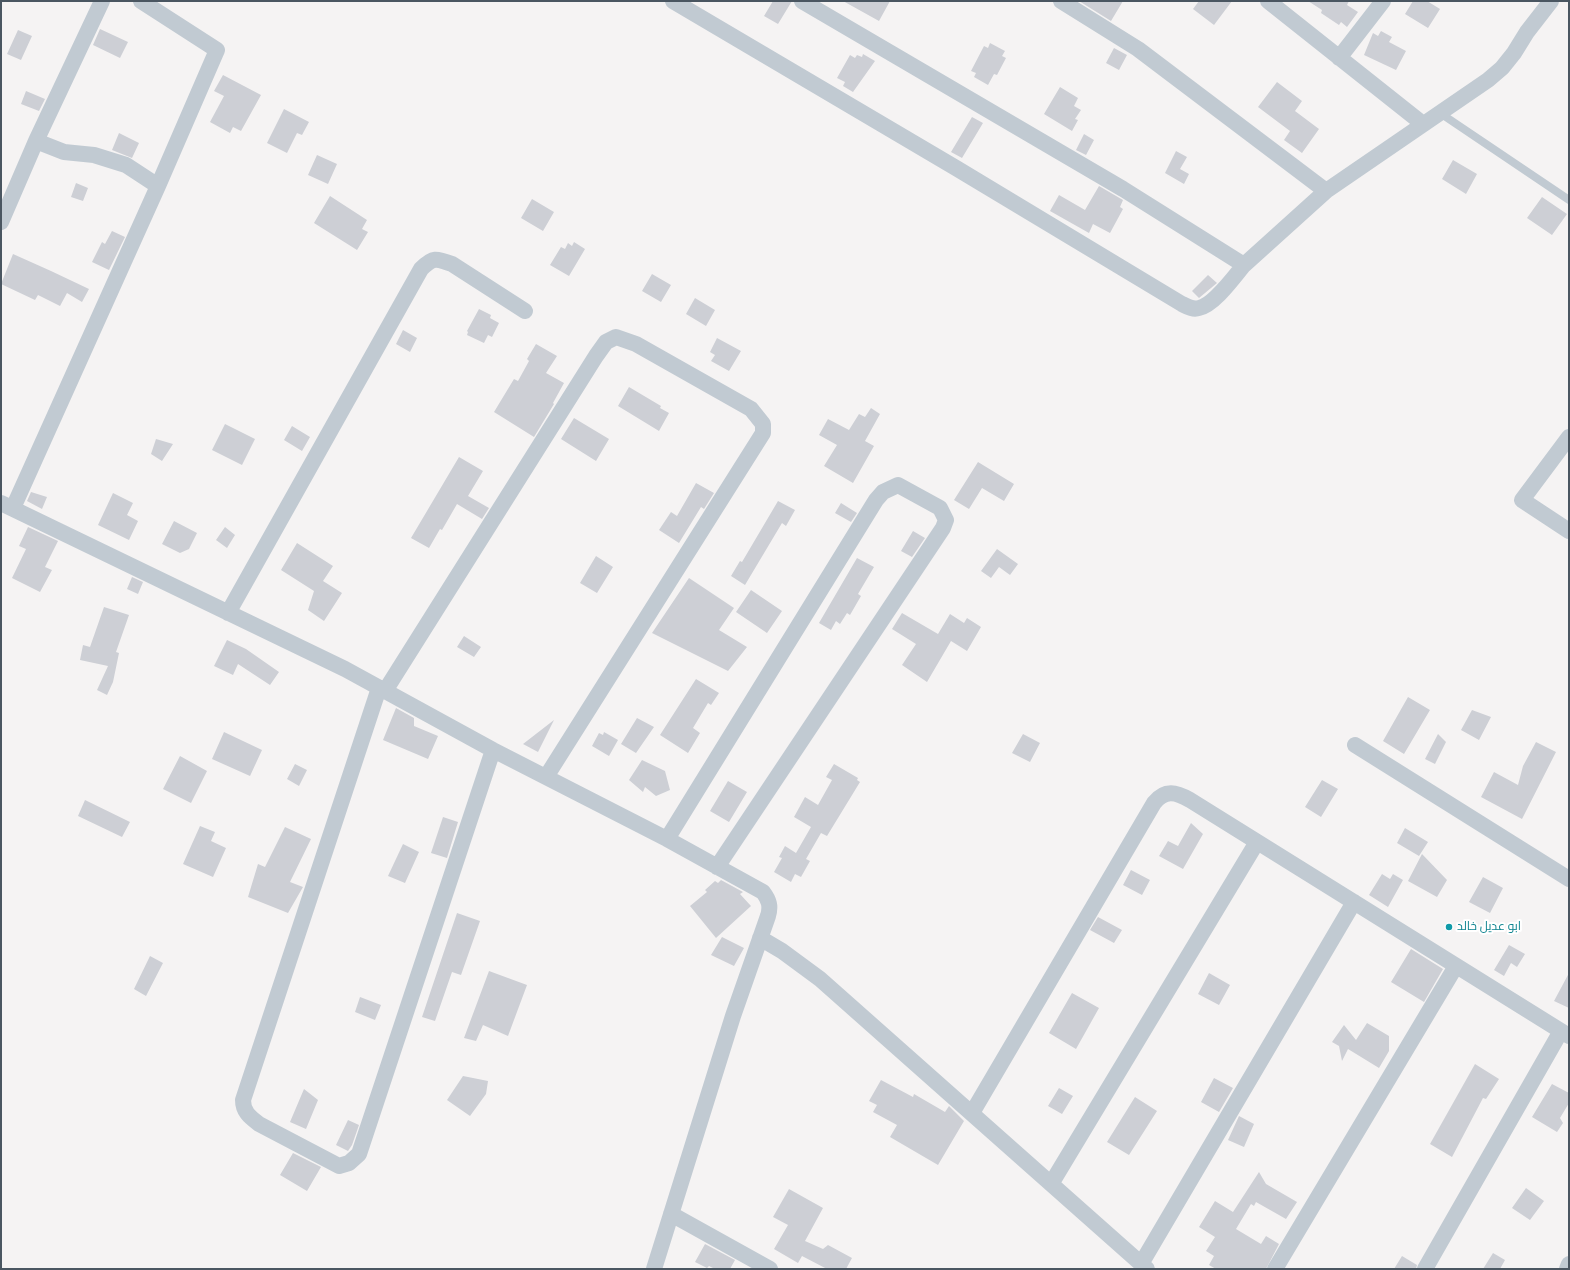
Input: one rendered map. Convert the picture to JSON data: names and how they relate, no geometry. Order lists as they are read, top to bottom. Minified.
{"places":["ابو عديل خالد"]}
